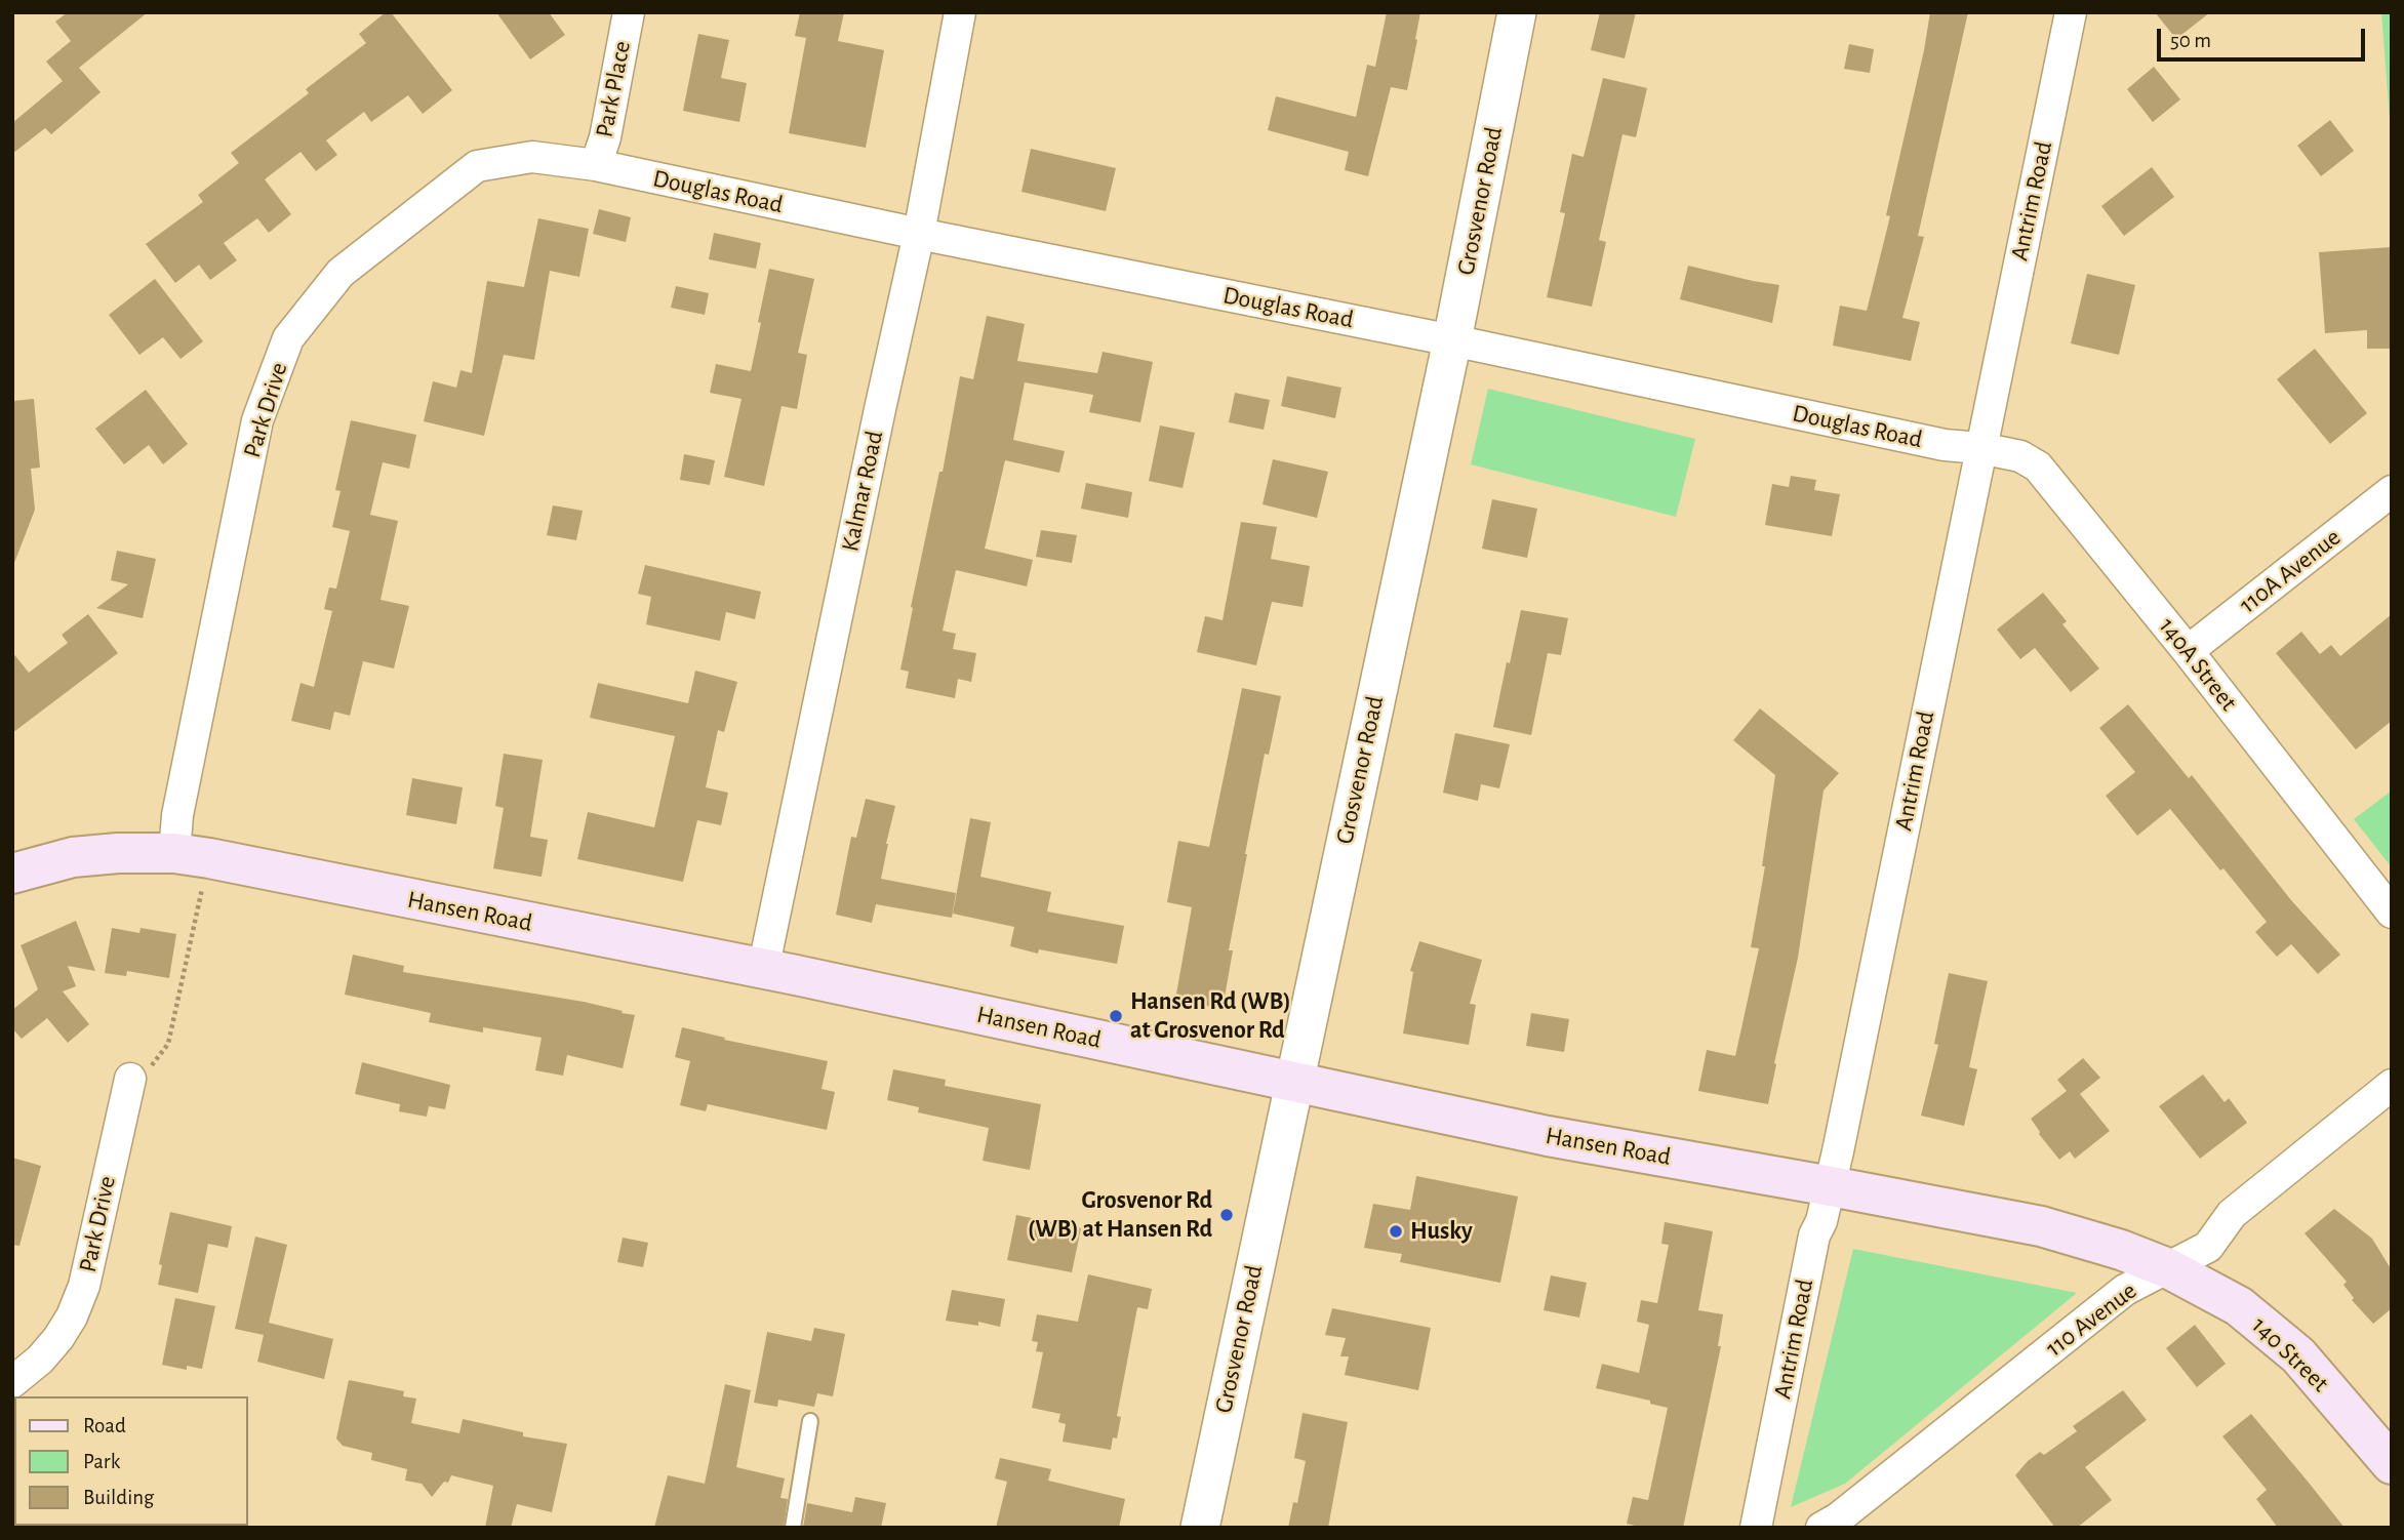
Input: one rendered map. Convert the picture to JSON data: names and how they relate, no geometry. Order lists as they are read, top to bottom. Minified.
{"streets":{"main road":["Hansen Road","140 Street"],"street":["Park Place","Douglas Road","Grosvenor Road","Antrim Road","Park Drive","Kalmar Road","110A Avenue","140A Street","110 Avenue"]},"crossings":[["Park Place","Douglas Road"],["Park Place","Park Drive"],["Douglas Road","Grosvenor Road"],["Douglas Road","Antrim Road"],["Douglas Road","Park Drive"],["Douglas Road","Kalmar Road"],["Douglas Road","140A Street"],["Grosvenor Road","Hansen Road"],["Antrim Road","140A Street"],["Antrim Road","Hansen Road"],["Park Drive","Hansen Road"],["Kalmar Road","Hansen Road"],["110A Avenue","140A Street"],["Hansen Road","110 Avenue"],["Hansen Road","140 Street"],["110 Avenue","140 Street"]],"places":["Hansen Rd (WB) at Grosvenor Rd","Grosvenor Rd (WB) at Hansen Rd","Husky"],"legend":["Road","Park","Building"],"scale_bar":"50 m"}
